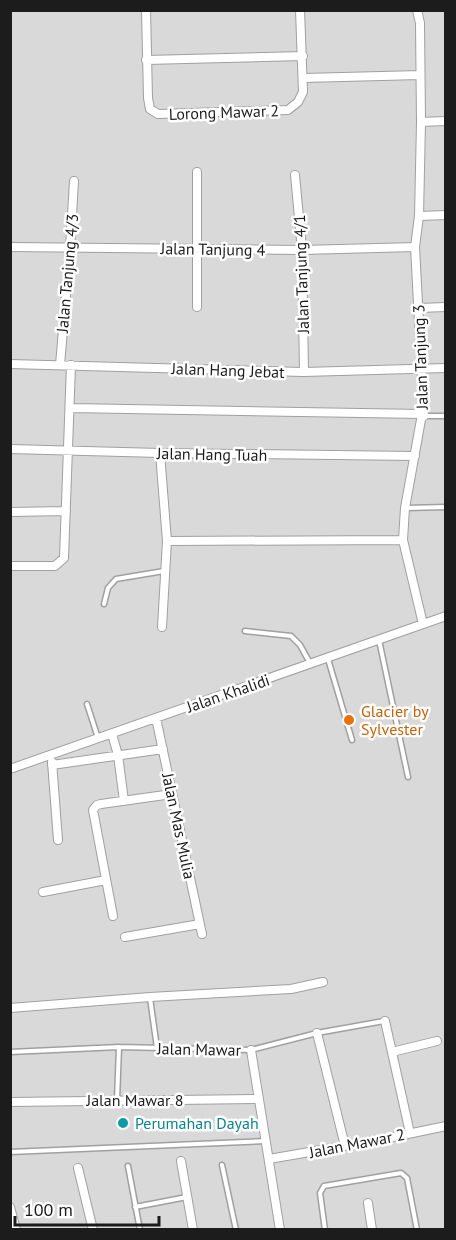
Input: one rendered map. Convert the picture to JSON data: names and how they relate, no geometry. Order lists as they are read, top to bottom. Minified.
{"streets":{"street":["Lorong Mawar 2","Jalan Tanjung 4","Jalan Tanjung 4/3","Jalan Tanjung 4/1","Jalan Tanjung 3","Jalan Hang Jebat","Jalan Hang Tuah","Jalan Khalidi","Jalan Mas Mulia","Jalan Mawar 8","Jalan Mawar 2"],"lane":["Jalan Mawar"]},"crossings":[["Jalan Tanjung 4","Jalan Tanjung 4/3"],["Jalan Tanjung 4","Jalan Tanjung 4/1"],["Jalan Tanjung 4","Jalan Tanjung 3"],["Jalan Tanjung 4/3","Jalan Hang Jebat"],["Jalan Tanjung 4/1","Jalan Hang Jebat"],["Jalan Tanjung 3","Jalan Hang Jebat"],["Jalan Tanjung 3","Jalan Hang Tuah"],["Jalan Tanjung 3","Jalan Khalidi"],["Jalan Khalidi","Jalan Mas Mulia"]],"places":["Glacier by Sylvester","Perumahan Dayah"],"scale_bar":"100 m"}
